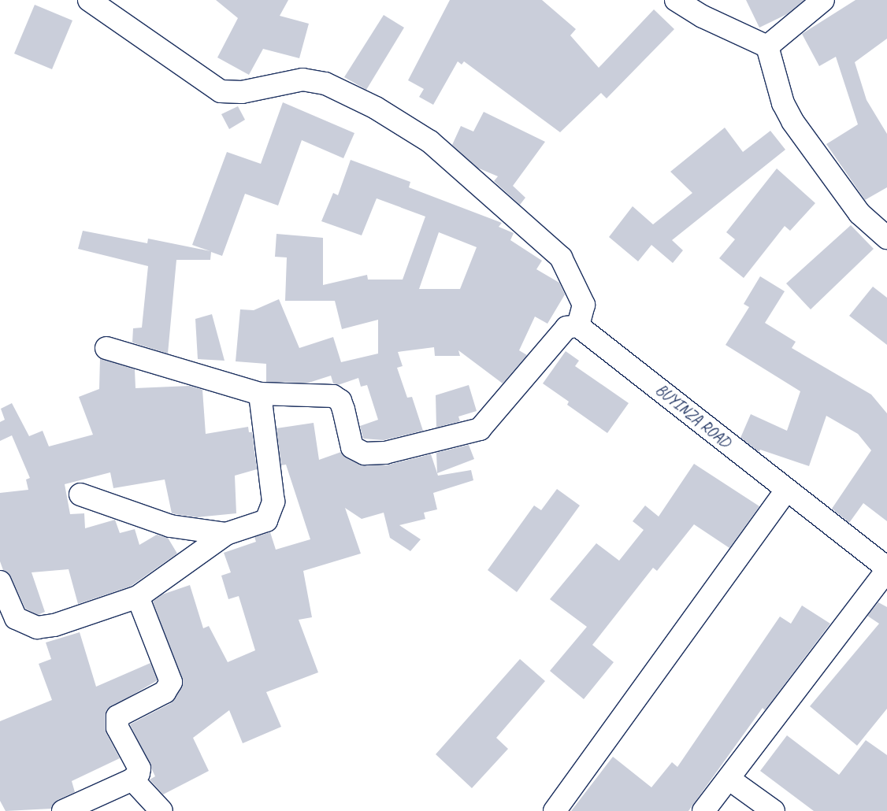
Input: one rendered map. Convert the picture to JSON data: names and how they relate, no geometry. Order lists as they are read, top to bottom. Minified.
{"streets":{"street":["BUYINZA ROAD"]}}
